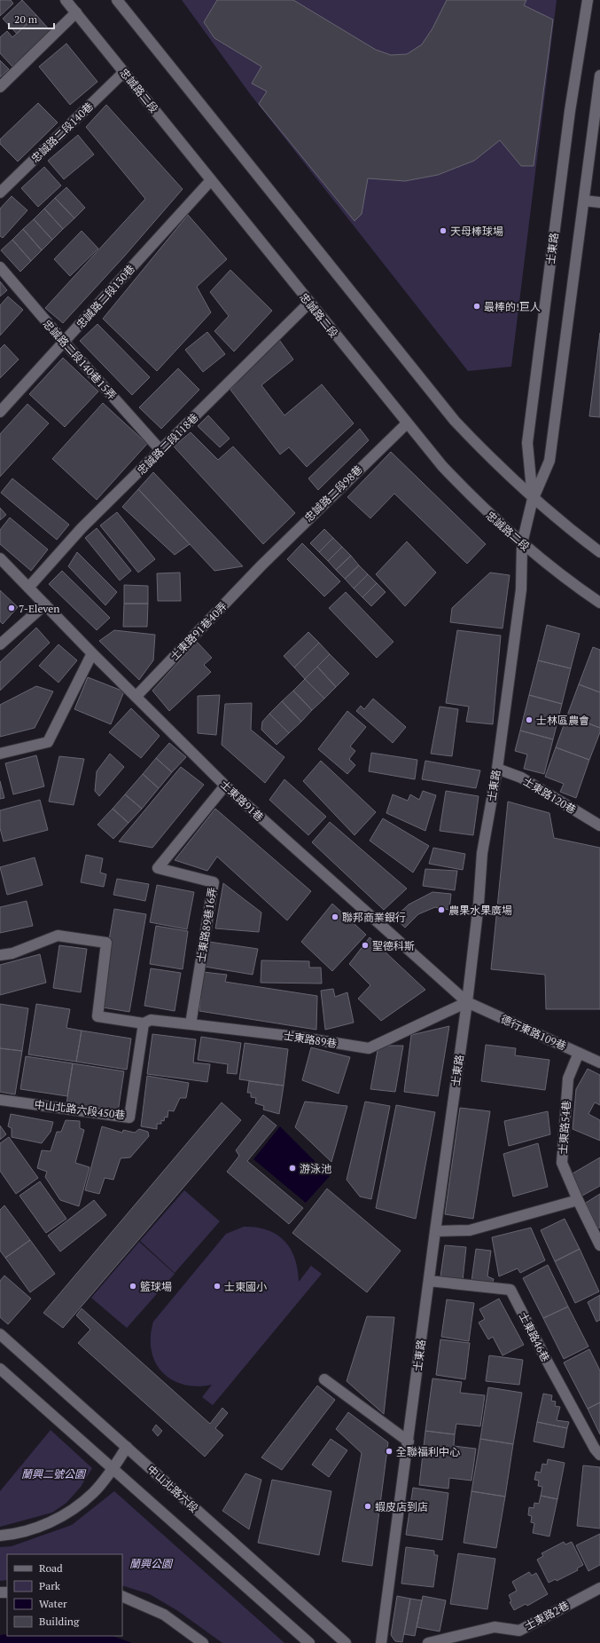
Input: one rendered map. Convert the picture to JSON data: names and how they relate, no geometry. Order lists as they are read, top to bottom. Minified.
{"streets":{"street":["忠誠路二段","忠誠路二段140巷","士東路","忠誠路二段130巷","忠誠路二段140巷15弄","忠誠路二段118巷","忠誠路二段98巷","士東路91巷40弄","士東路120巷","士東路91巷","士東路89巷16弄","德行東路109巷","士東路89巷","中山北路六段450巷","士東路54巷","士東路46巷","中山北路六段","士東路2巷"]},"crossings":[["忠誠路二段","忠誠路二段140巷"],["忠誠路二段","士東路"],["忠誠路二段","忠誠路二段130巷"],["忠誠路二段","忠誠路二段118巷"],["忠誠路二段","忠誠路二段98巷"],["士東路","士東路120巷"],["士東路","士東路91巷"],["士東路","德行東路109巷"],["士東路","士東路89巷"],["士東路","士東路46巷"],["忠誠路二段130巷","忠誠路二段140巷15弄"],["忠誠路二段140巷15弄","忠誠路二段118巷"],["忠誠路二段118巷","士東路91巷"],["忠誠路二段98巷","士東路91巷40弄"],["士東路91巷40弄","士東路91巷"],["士東路91巷","士東路89巷16弄"],["士東路91巷","德行東路109巷"],["士東路91巷","士東路89巷"],["士東路89巷16弄","士東路89巷"],["德行東路109巷","士東路89巷"],["德行東路109巷","士東路54巷"],["士東路89巷","中山北路六段450巷"]],"parks":["蘭興二號公園","蘭興公園"],"places":["天母棒球場","最棒的!巨人","7-Eleven","士林區農會","農果水果廣場","聯邦商業銀行","聖德科斯","游泳池","籃球場","士東國小","全聯福利中心","蝦皮店到店"],"legend":["Road","Park","Water","Building"],"scale_bar":"20 m"}
